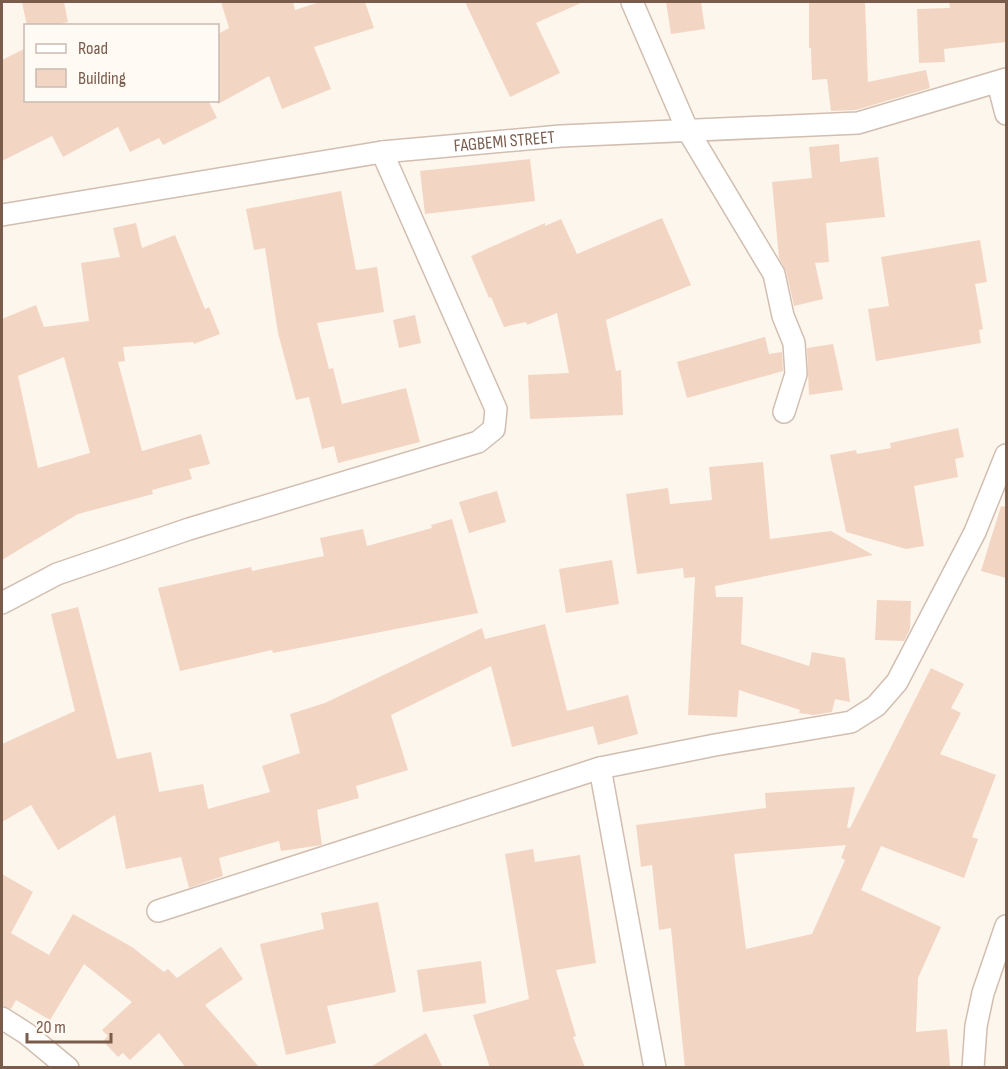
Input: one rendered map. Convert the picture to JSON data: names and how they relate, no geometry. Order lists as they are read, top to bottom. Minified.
{"streets":{"street":["FAGBEMI STREET"]},"legend":["Road","Building"],"scale_bar":"20 m"}
